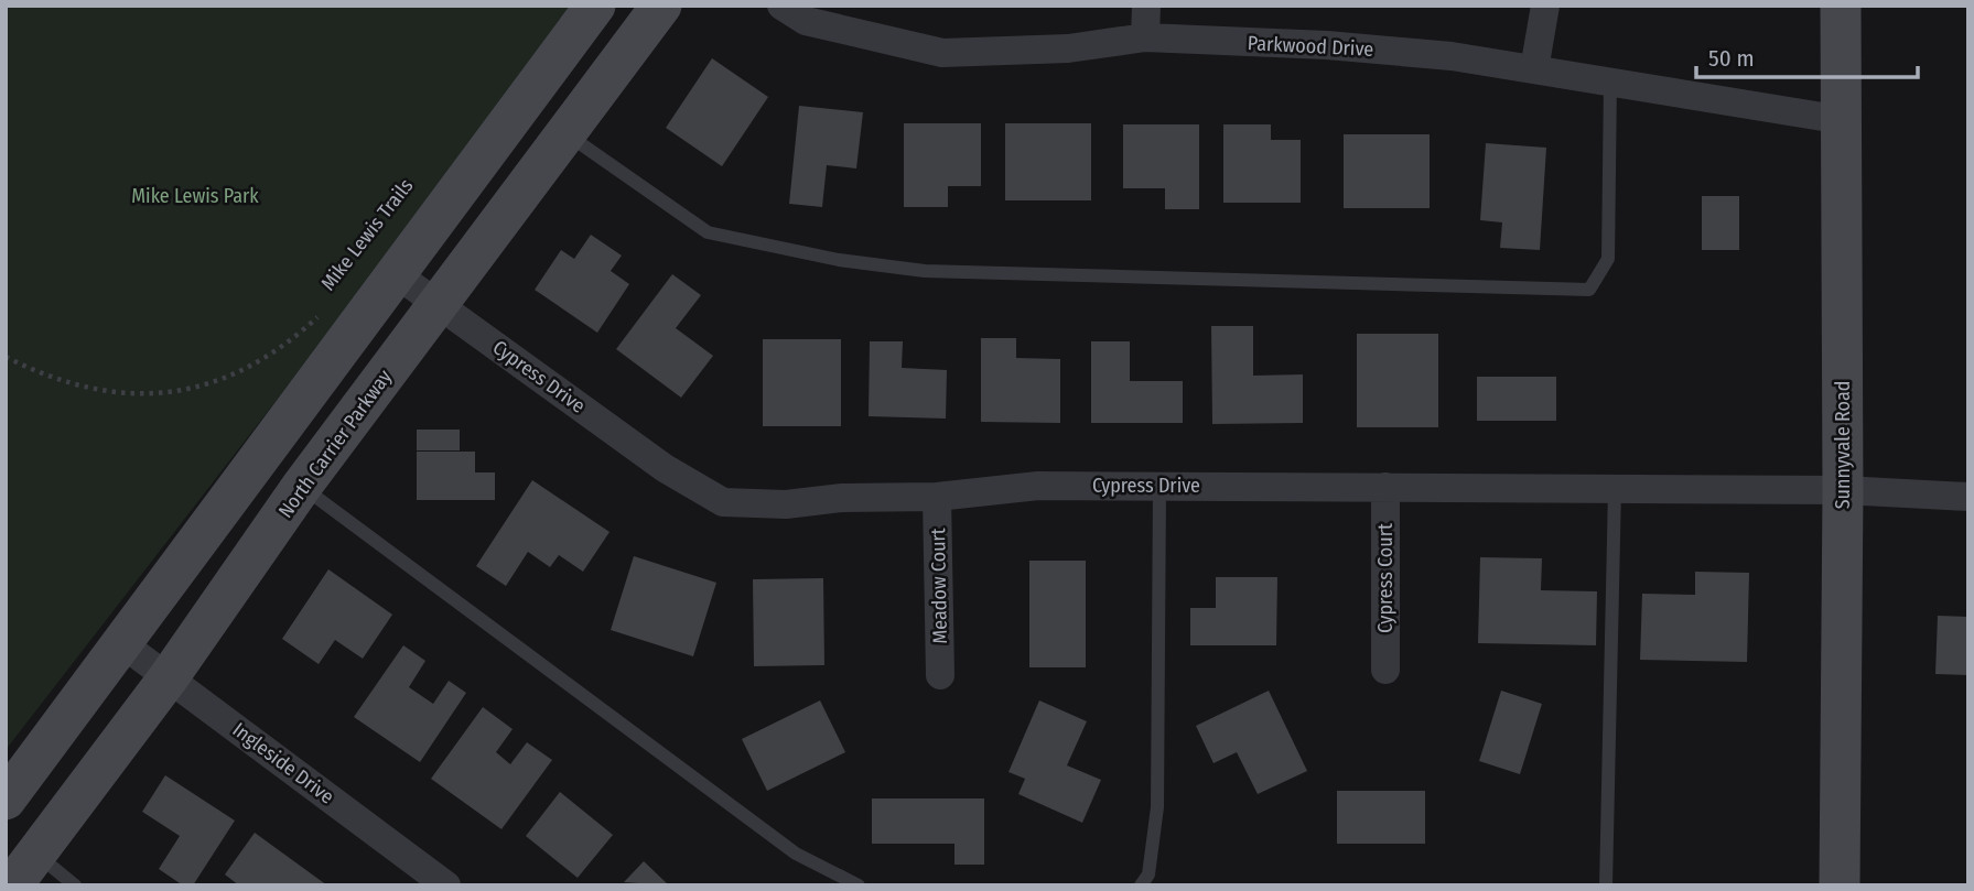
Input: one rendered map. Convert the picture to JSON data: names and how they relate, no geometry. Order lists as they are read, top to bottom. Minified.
{"streets":{"main road":["North Carrier Parkway","Sunnyvale Road"],"street":["Parkwood Drive","Cypress Drive","Cypress Court","Meadow Court","Ingleside Drive"],"path":["Mike Lewis Trails"]},"crossings":[["Parkwood Drive","Sunnyvale Road"],["Cypress Drive","North Carrier Parkway"],["Cypress Drive","Sunnyvale Road"],["Cypress Drive","Cypress Court"],["Cypress Drive","Meadow Court"],["North Carrier Parkway","Ingleside Drive"]],"parks":["Mike Lewis Park"],"scale_bar":"50 m"}
